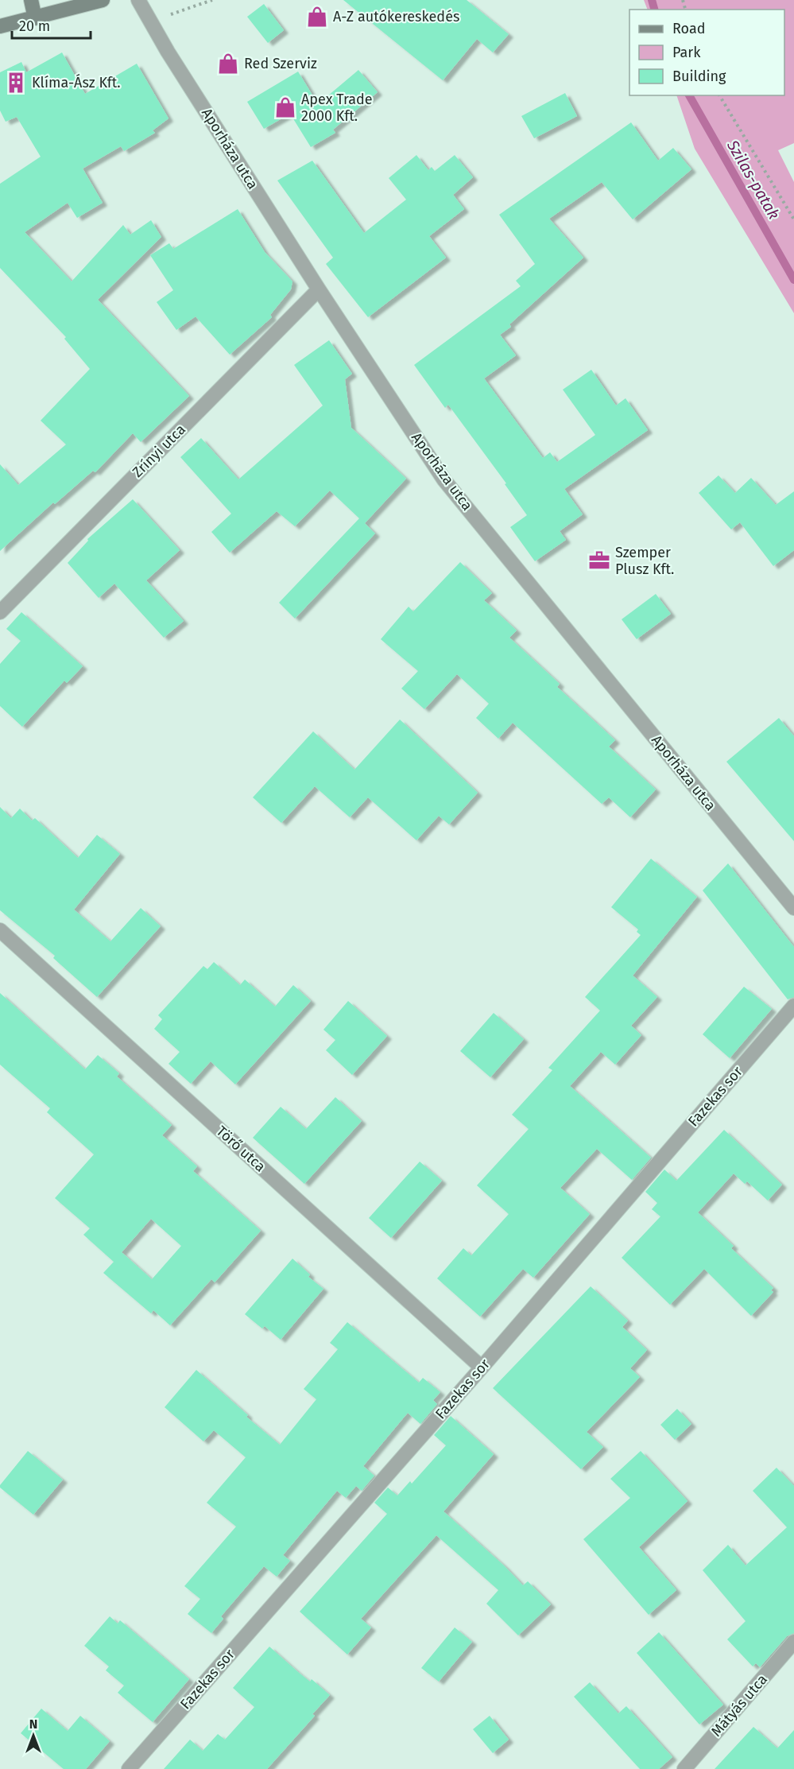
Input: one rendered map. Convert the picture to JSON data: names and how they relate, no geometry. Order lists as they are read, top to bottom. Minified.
{"streets":{"street":["Aporháza utca","Zrínyi utca","Fazekas sor","Törő utca","Mátyás utca"]},"crossings":[["Aporháza utca","Zrínyi utca"],["Fazekas sor","Törő utca"]],"water":["Szilas-patak"],"places":{"shop":["A-Z autókereskedés","Red Szerviz","Apex Trade 2000 Kft."],"building":["Klíma-Ász Kft."],"office":["Szemper Plusz Kft."]},"legend":["Road","Park","Building"],"scale_bar":"20 m","north":"top"}
